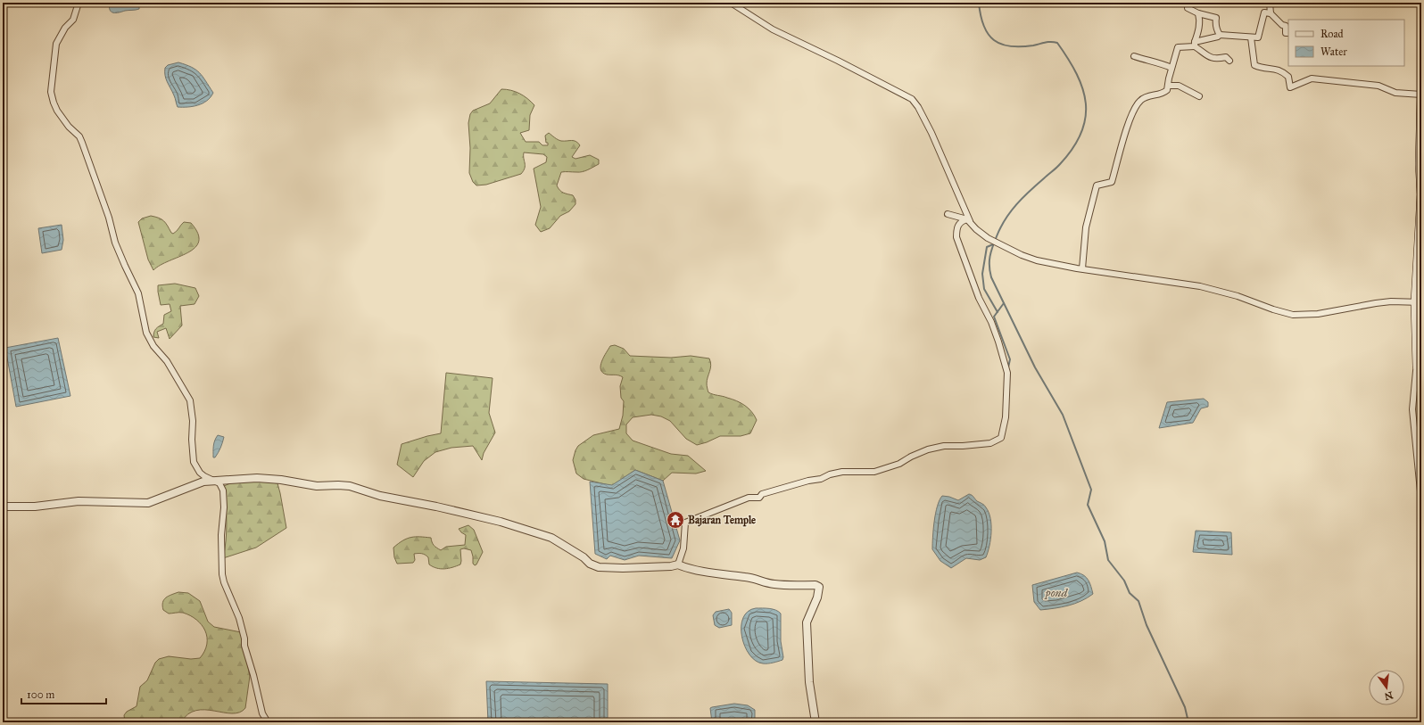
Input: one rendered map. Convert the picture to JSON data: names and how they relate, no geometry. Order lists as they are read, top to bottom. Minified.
{"water":["pond"],"places":{"temple":["Bajaran Temple"]},"legend":["Road","Water"],"scale_bar":"100 m","north":"bottom"}
